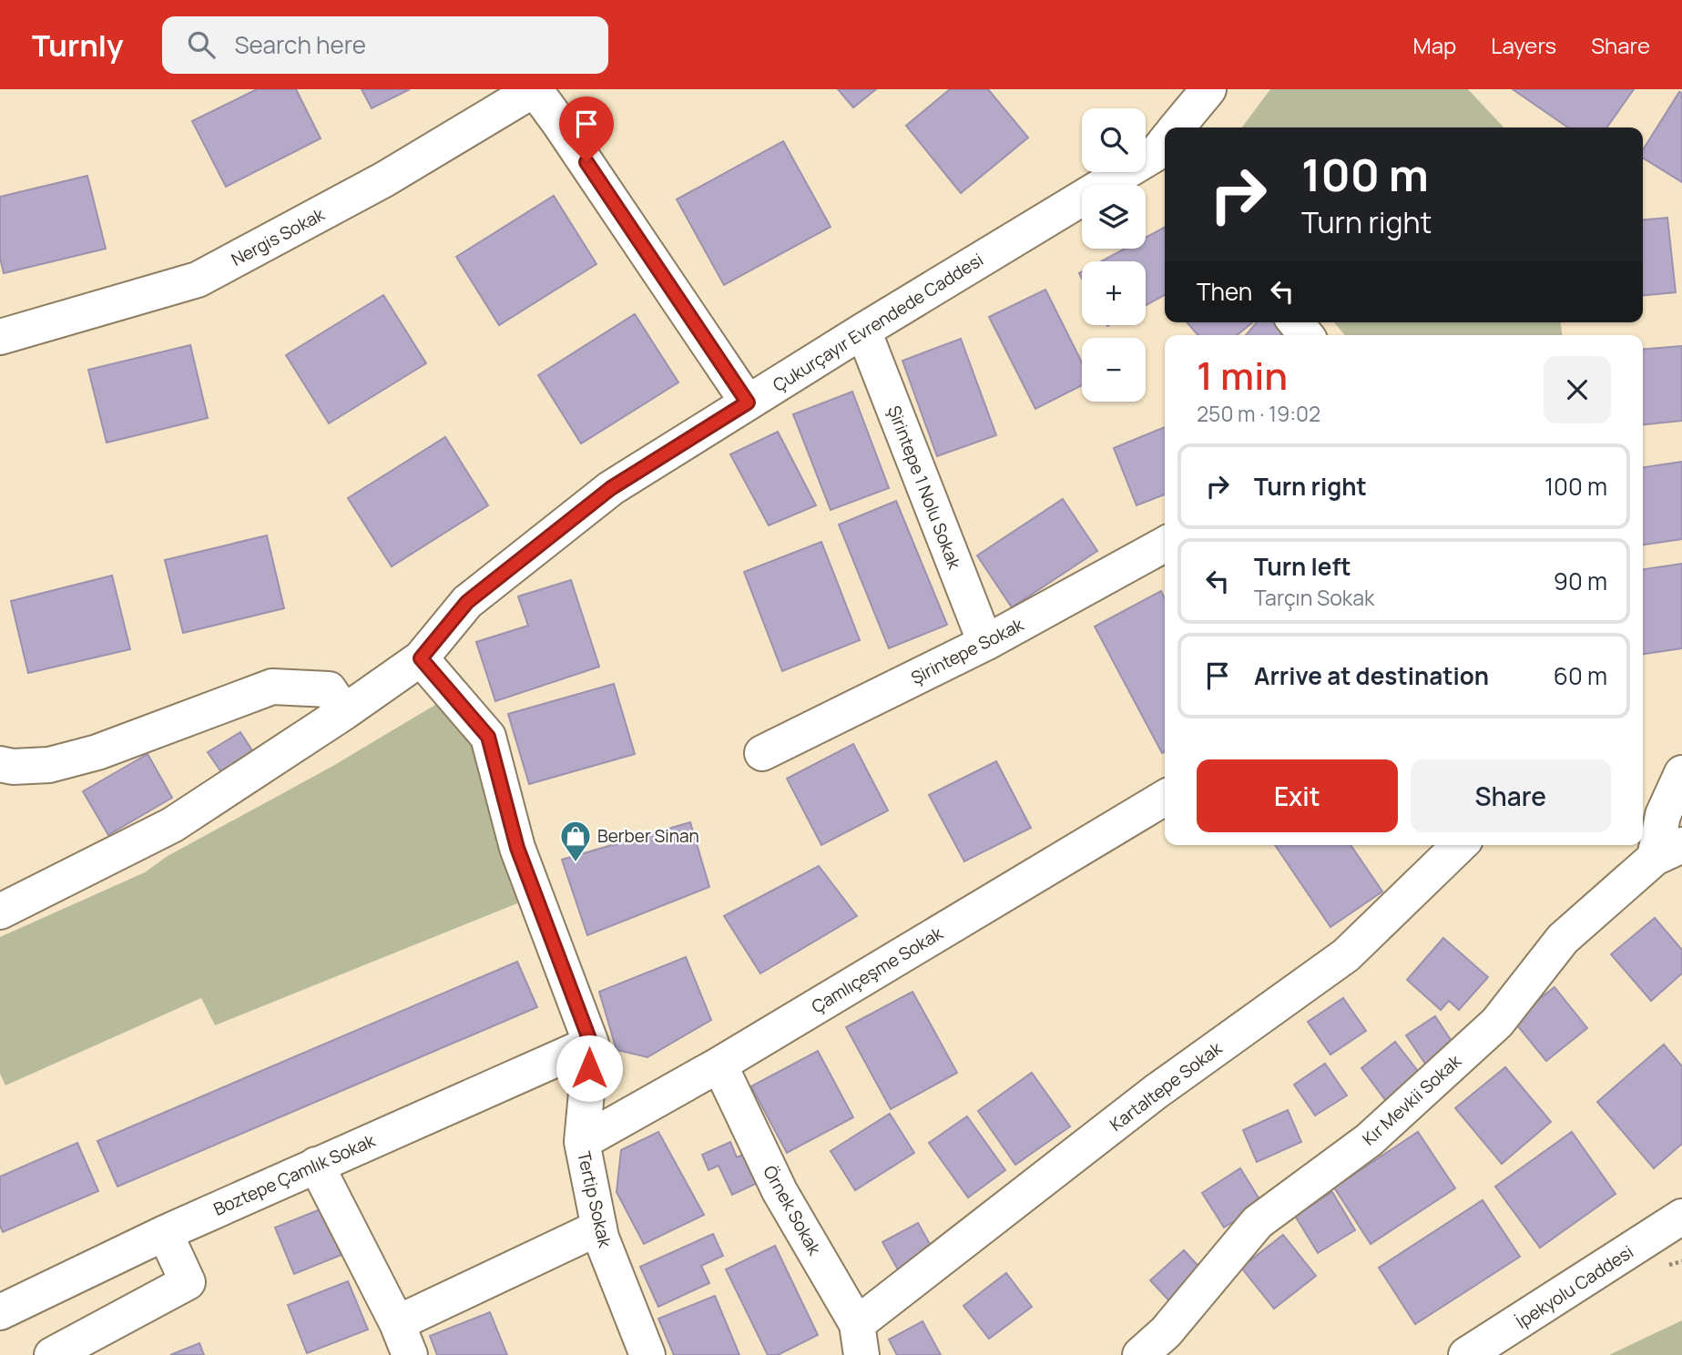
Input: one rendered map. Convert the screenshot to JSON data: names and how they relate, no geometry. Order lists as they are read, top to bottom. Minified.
{"streets":{"street":["Nergis Sokak","Çukurçayır Evrendede Caddesi","Şirintepe 1 Nolu Sokak","Şirintepe Sokak","Çamlıçeşme Sokak","Kartaltepe Sokak","Kır Mevkii Sokak","Boztepe Çamlık Sokak","Tertip Sokak","Örnek Sokak","İpekyolu Caddesi"]},"crossings":[["Çukurçayır Evrendede Caddesi","Şirintepe 1 Nolu Sokak"],["Çukurçayır Evrendede Caddesi","Tertip Sokak"],["Şirintepe 1 Nolu Sokak","Şirintepe Sokak"],["Çamlıçeşme Sokak","Tertip Sokak"],["Çamlıçeşme Sokak","Örnek Sokak"],["Kartaltepe Sokak","Örnek Sokak"],["Boztepe Çamlık Sokak","Tertip Sokak"]],"places":{"shop":["Berber Sinan"]},"page":{"header":"Turnly","search":"Search here","nav":["Map","Layers","Share"],"map_buttons":["+","−"],"turn":["100 m","Turn right"],"then":"Then","heading":["1 min","250 m · 19:02"],"list":[{"name":"Turn right","value":"100 m"},{"name":"Turn left","note":"Tarçın Sokak","value":"90 m"},{"name":"Arrive at destination","value":"60 m"}],"buttons":["Exit","Share"]}}
